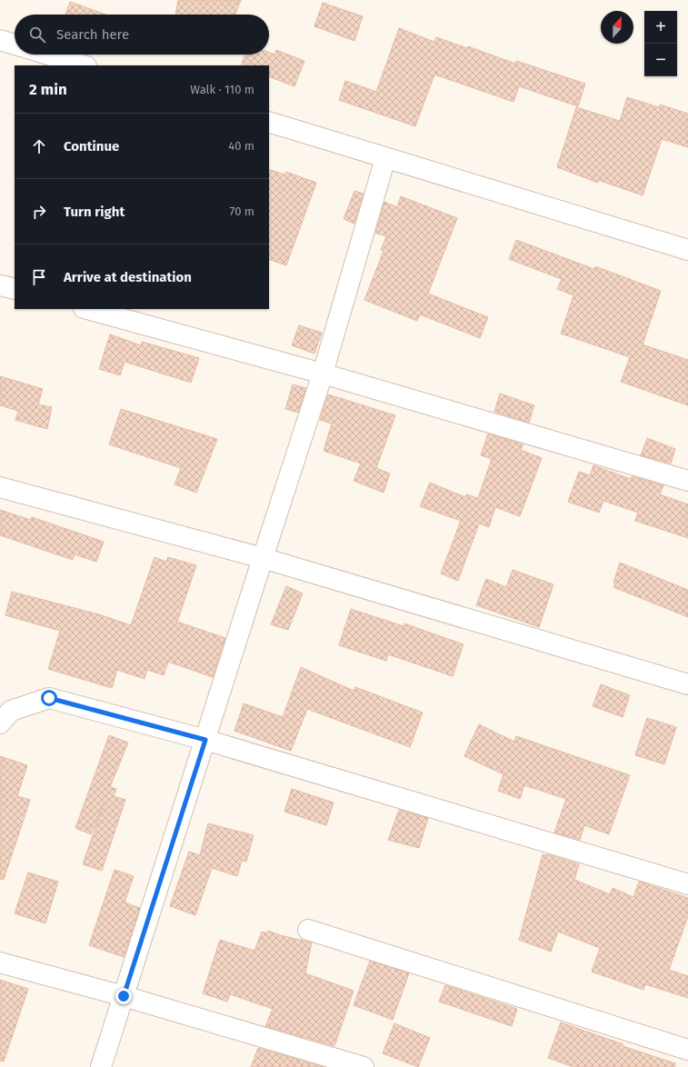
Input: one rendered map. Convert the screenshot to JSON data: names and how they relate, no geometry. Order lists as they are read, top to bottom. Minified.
{"north":"top","page":{"map_buttons":["+","−"],"search":"Search here","heading":["2 min","Walk · 110 m"],"list":[["Continue","40 m"],["Turn right","70 m"],"Arrive at destination"]}}
